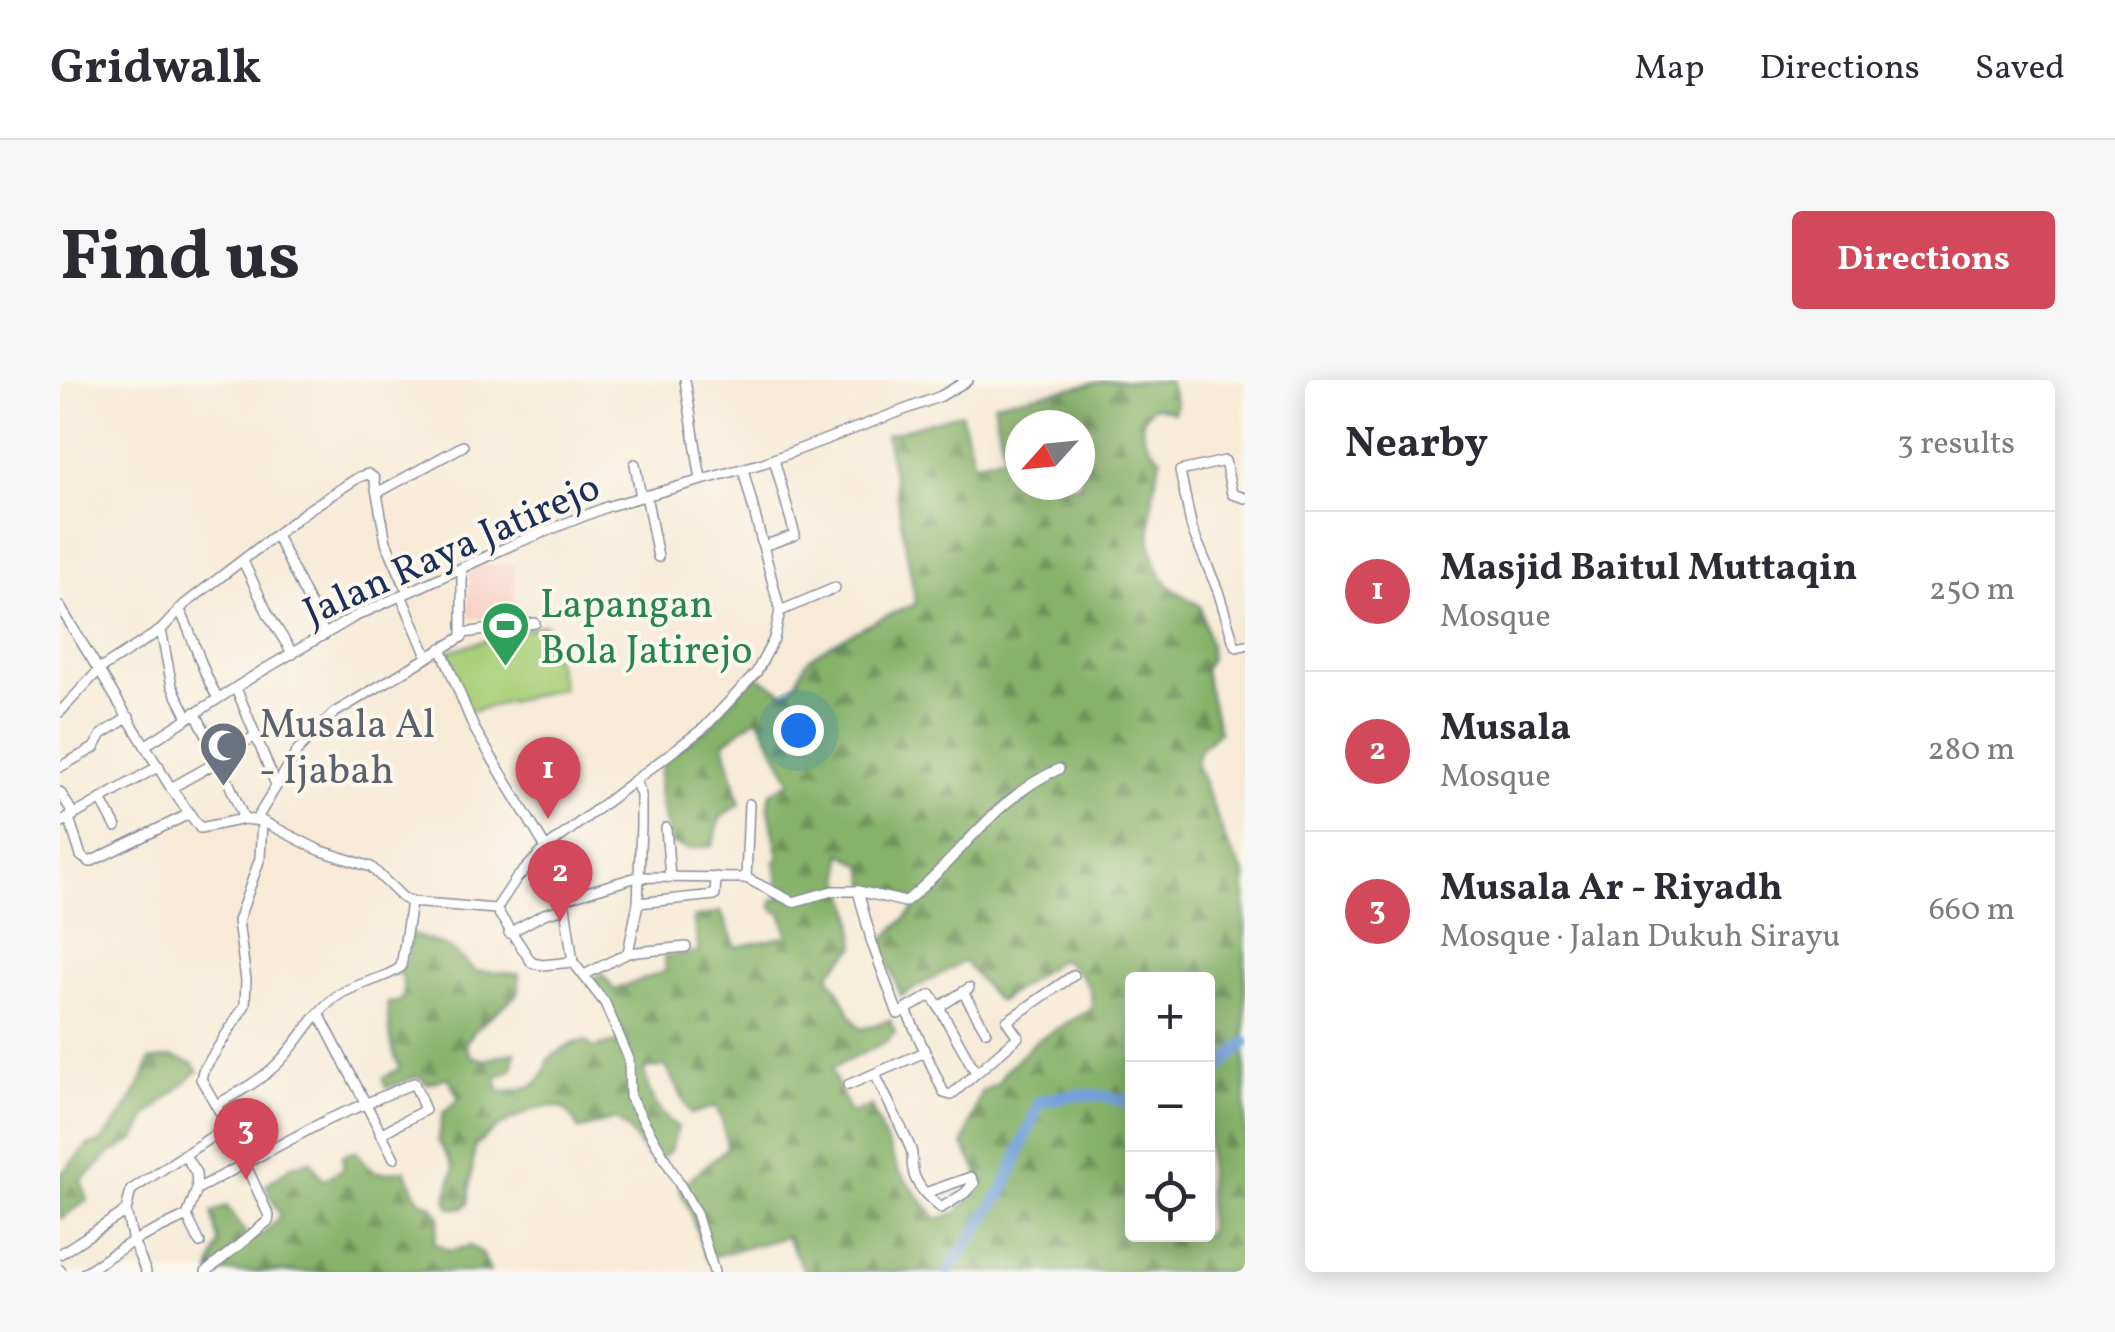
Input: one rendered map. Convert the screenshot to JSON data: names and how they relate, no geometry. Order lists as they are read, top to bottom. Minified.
{"streets":{"street":["Jalan Raya Jatirejo"]},"places":{"sports":["Lapangan Bola Jatirejo"],"mosque":["Musala Al - Ijabah"]},"north":"bottom left","page":{"header":"Gridwalk","nav":["Map","Directions","Saved"],"title":"Find us","buttons":"Directions","heading":["Nearby","3 results"],"list":[{"mark":"1","name":"Masjid Baitul Muttaqin","note":"Mosque","value":"250 m"},{"mark":"2","name":"Musala","note":"Mosque","value":"280 m"},{"mark":"3","name":"Musala Ar - Riyadh","note":"Mosque · Jalan Dukuh Sirayu","value":"660 m"}],"pins":["1","2","3"],"map_buttons":["+","−"]}}
